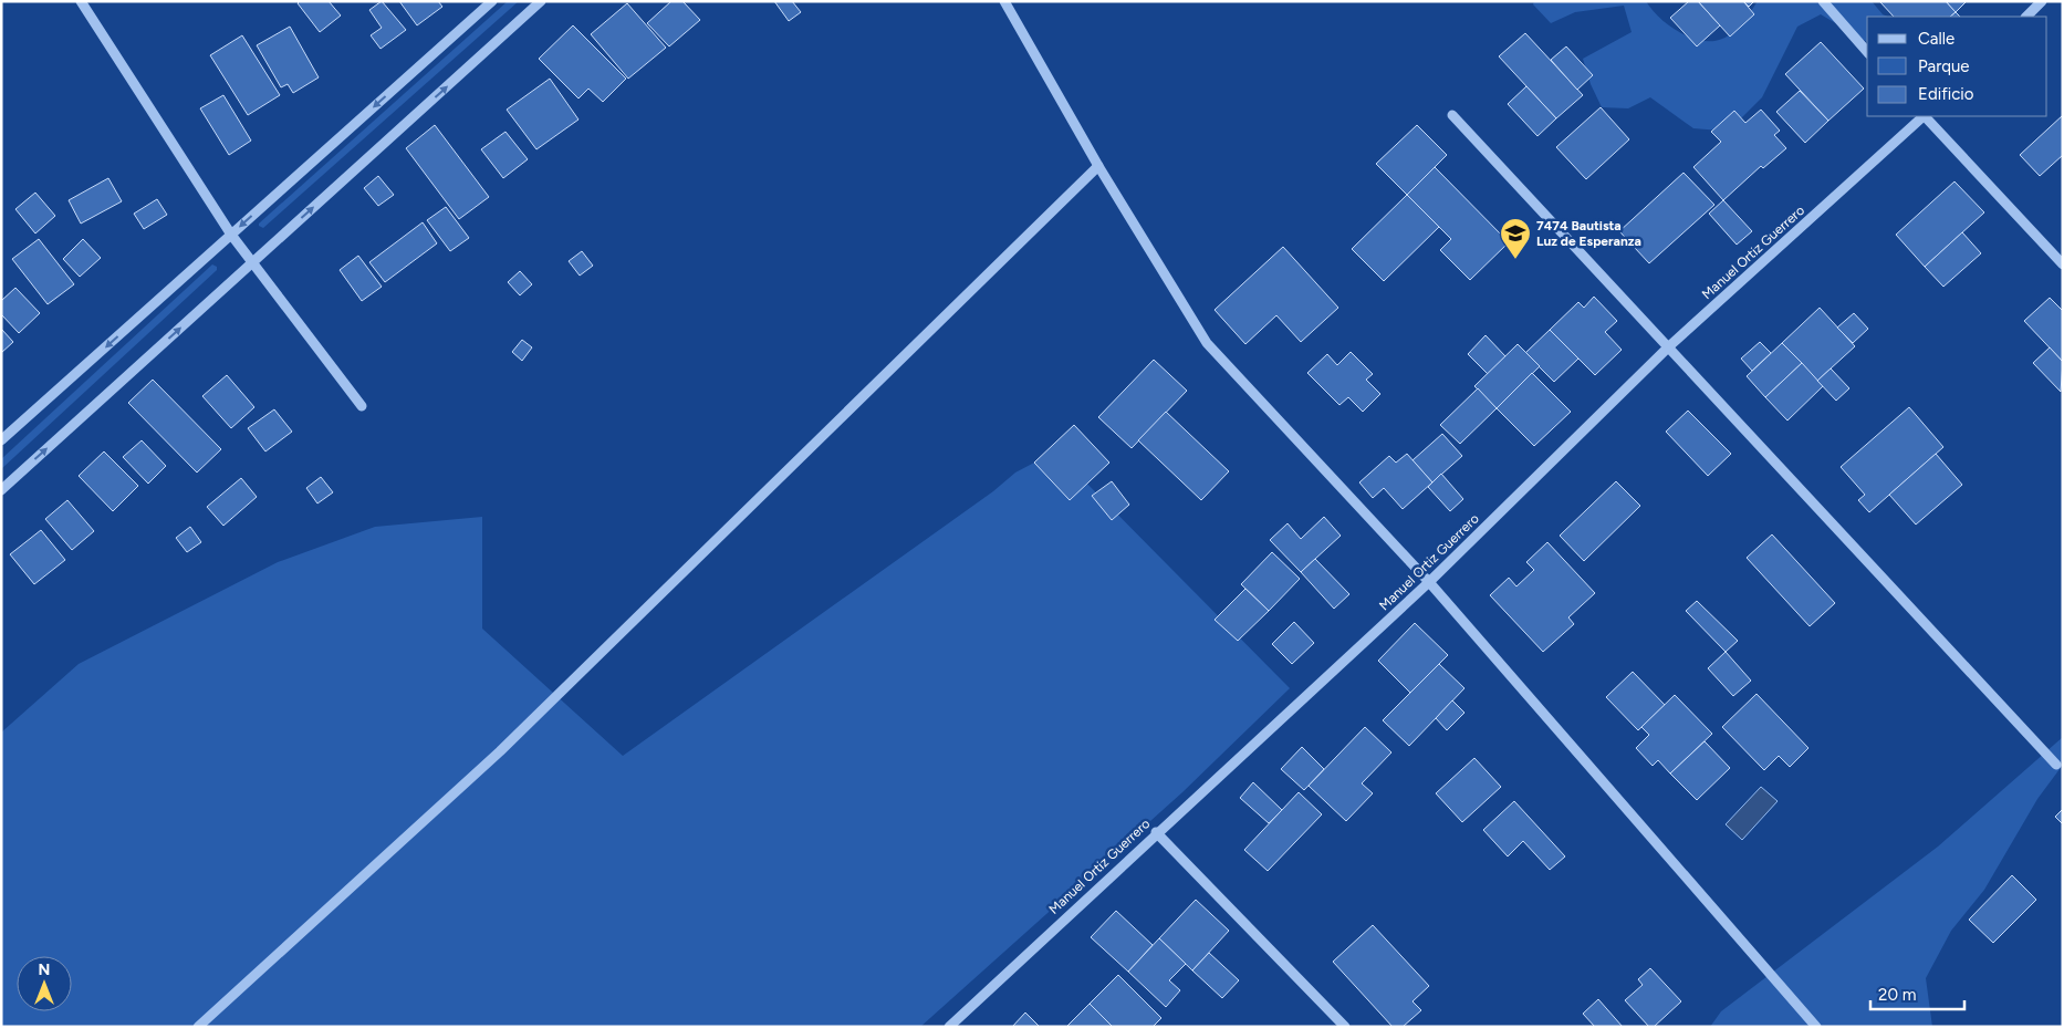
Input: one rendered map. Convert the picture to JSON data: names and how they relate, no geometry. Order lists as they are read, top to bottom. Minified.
{"streets":{"street":["Manuel Ortiz Guerrero"]},"places":{"school or university":["7474 Bautista Luz de Esperanza"]},"legend":["Calle","Parque","Edificio"],"scale_bar":"20 m","north":"top"}
